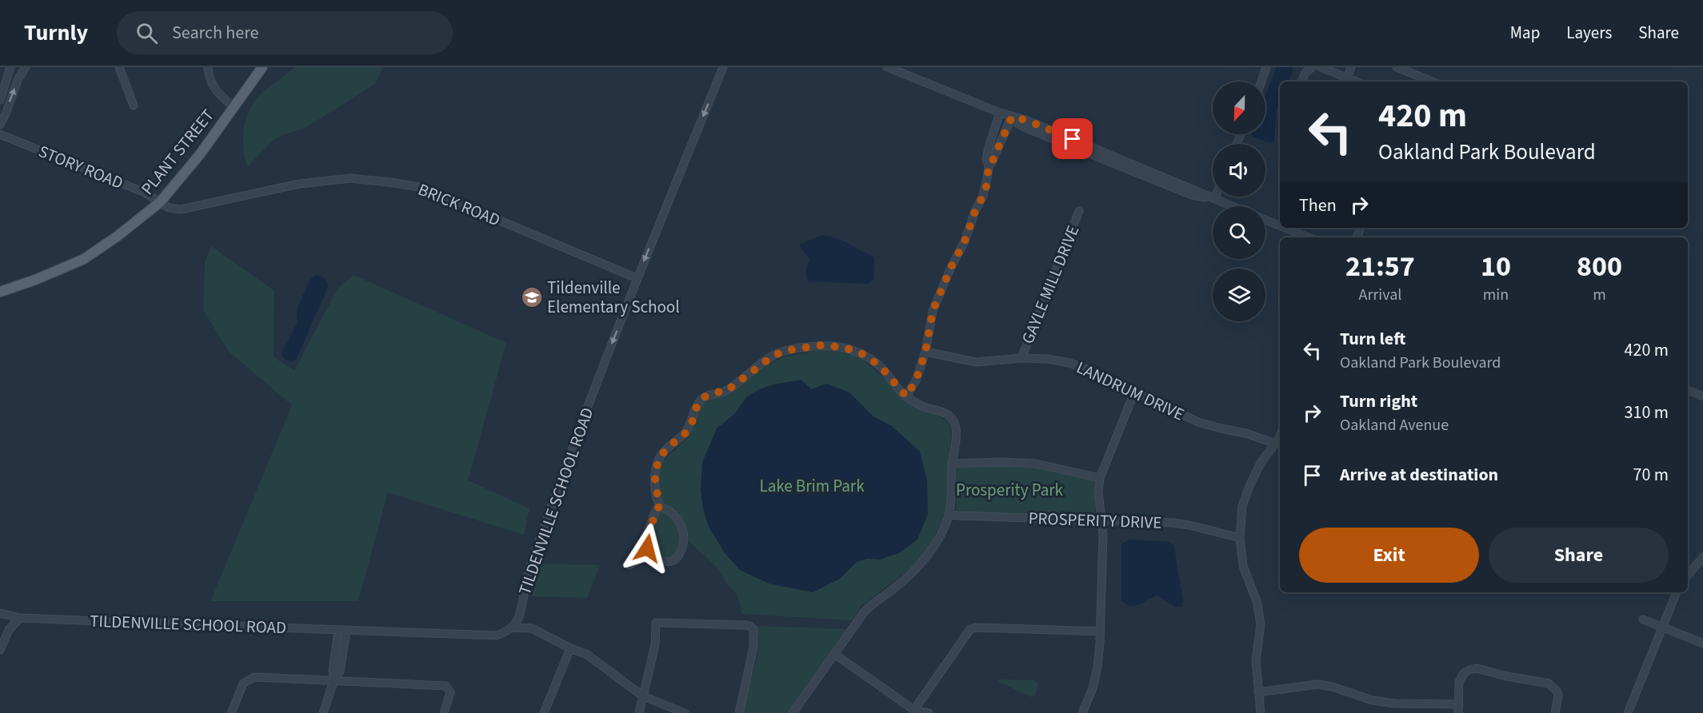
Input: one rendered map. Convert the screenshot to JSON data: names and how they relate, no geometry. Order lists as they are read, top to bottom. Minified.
{"streets":{"main road":["PLANT STREET"],"street":["STORY ROAD","BRICK ROAD","GAYLE MILL DRIVE","LANDRUM DRIVE","TILDENVILLE SCHOOL ROAD","PROSPERITY DRIVE"]},"crossings":[["PLANT STREET","STORY ROAD"],["PLANT STREET","BRICK ROAD"],["STORY ROAD","BRICK ROAD"],["BRICK ROAD","TILDENVILLE SCHOOL ROAD"],["GAYLE MILL DRIVE","LANDRUM DRIVE"]],"one_way":["TILDENVILLE SCHOOL ROAD"],"parks":["Lake Brim Park","Prosperity Park"],"places":{"school or university":["Tildenville Elementary School"]},"north":"bottom","page":{"header":"Turnly","search":"Search here","nav":["Map","Layers","Share"],"turn":["420 m","Oakland Park Boulevard"],"then":"Then","eta":["21:57","Arrival","10","min","800","m"],"list":[{"name":"Turn left","note":"Oakland Park Boulevard","value":"420 m"},{"name":"Turn right","note":"Oakland Avenue","value":"310 m"},{"name":"Arrive at destination","value":"70 m"}],"buttons":["Exit","Share"]}}
